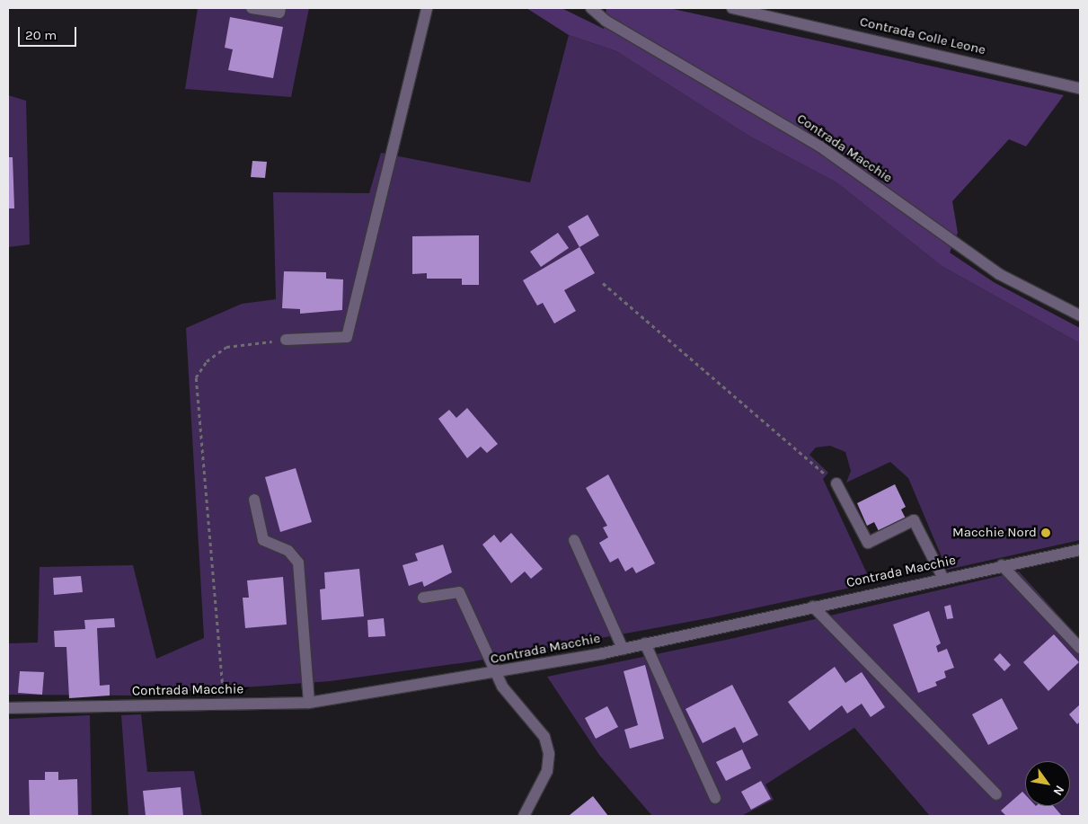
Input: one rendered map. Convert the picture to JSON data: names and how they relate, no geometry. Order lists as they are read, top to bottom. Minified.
{"streets":{"street":["Contrada Colle Leone","Contrada Macchie"]},"places":["Macchie Nord"],"scale_bar":"20 m","north":"bottom right"}
